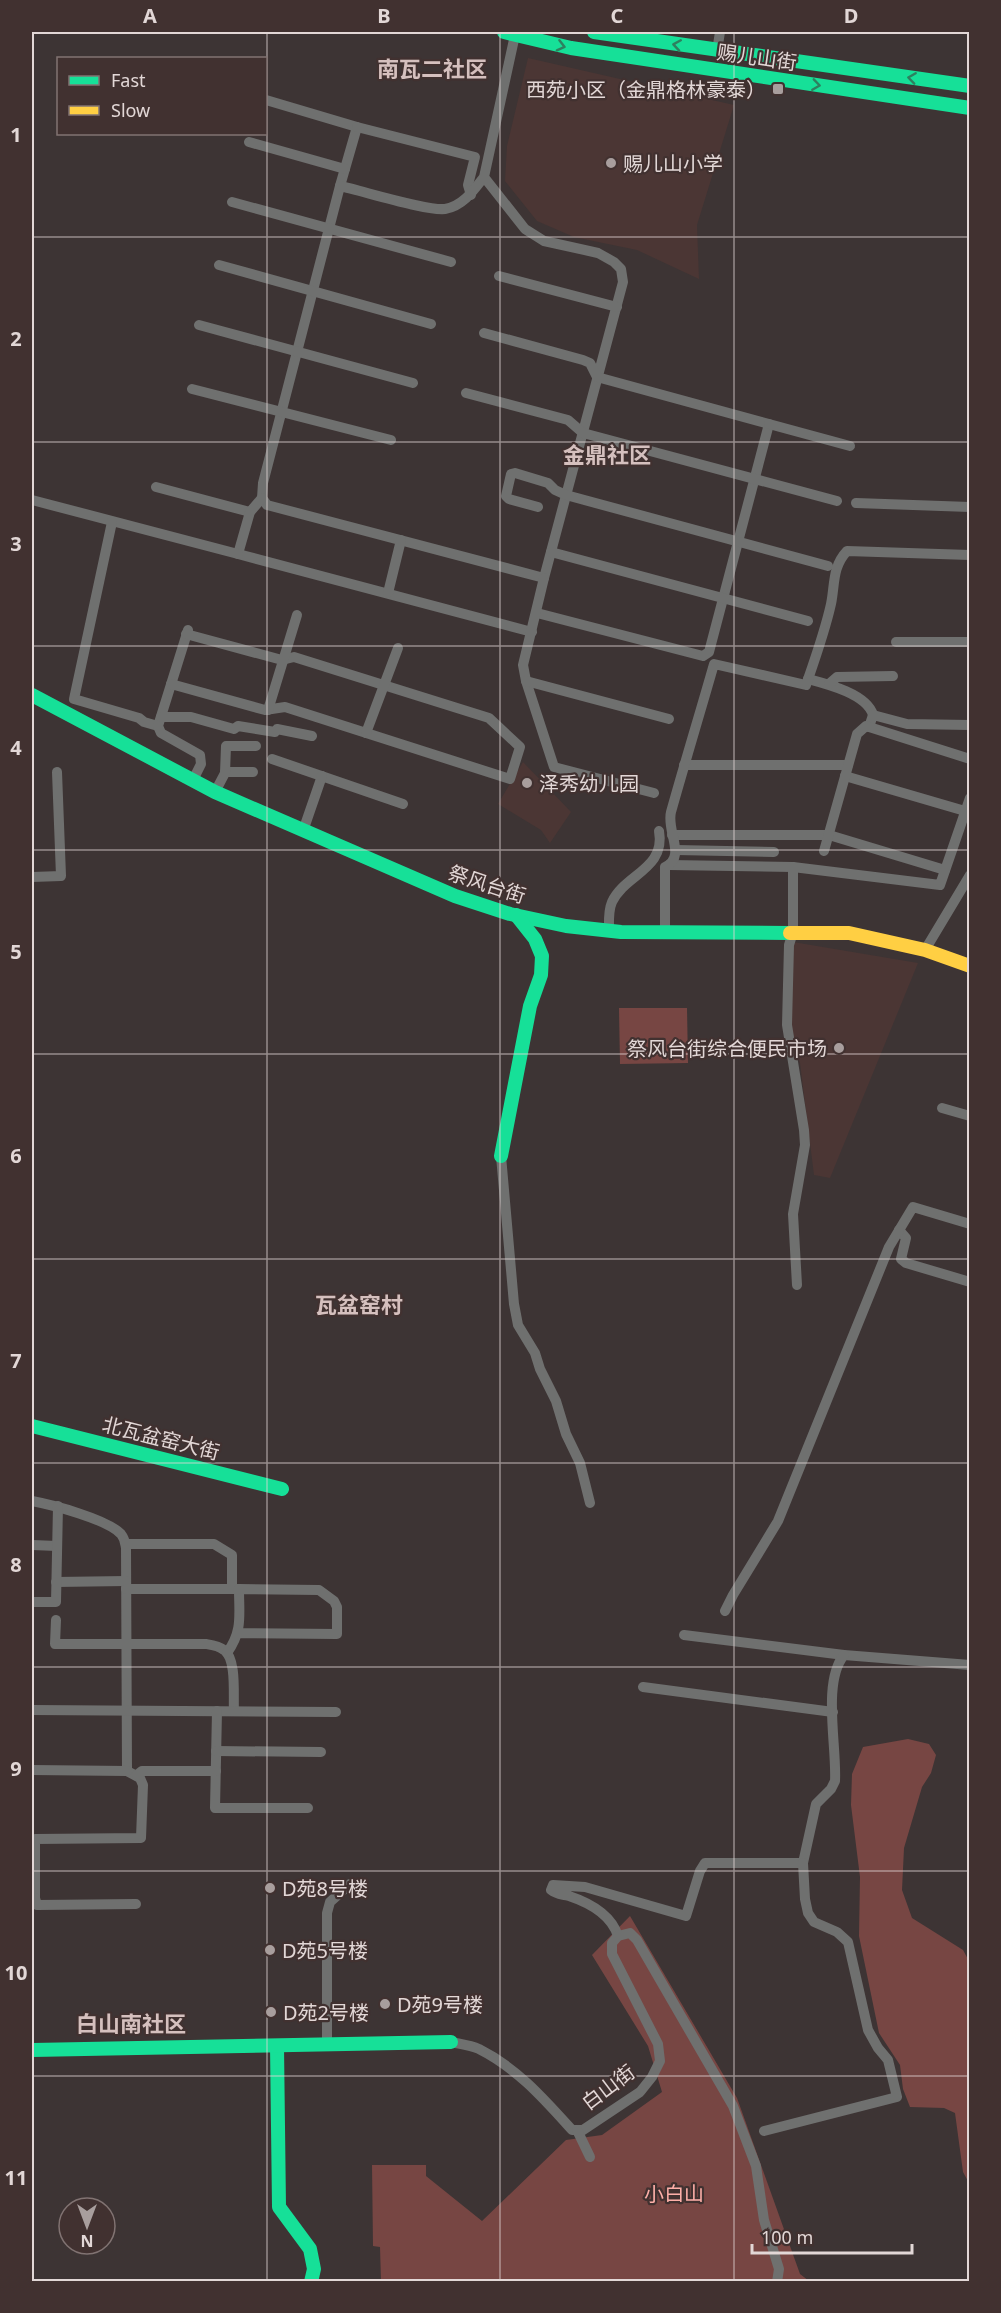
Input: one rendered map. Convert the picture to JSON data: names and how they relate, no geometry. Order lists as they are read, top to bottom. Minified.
{"streets":{"main road":["赐儿山街","祭风台街","北瓦盆窑大街","白山街"]},"districts":["南瓦二社区","金鼎社区","瓦盆窑村","白山南社区"],"parks":["小白山"],"places":{"transit":["西苑小区（金鼎格林豪泰）"],"other":["赐儿山小学","泽秀幼儿园","祭风台街综合便民市场","D苑8号楼","D苑5号楼","D苑9号楼","D苑2号楼"]},"legend":["Fast","Slow"],"scale_bar":"100 m","north":"bottom","grid":{"columns":["A","B","C","D"],"rows":["1","2","3","4","5","6","7","8","9","10","11"]}}
